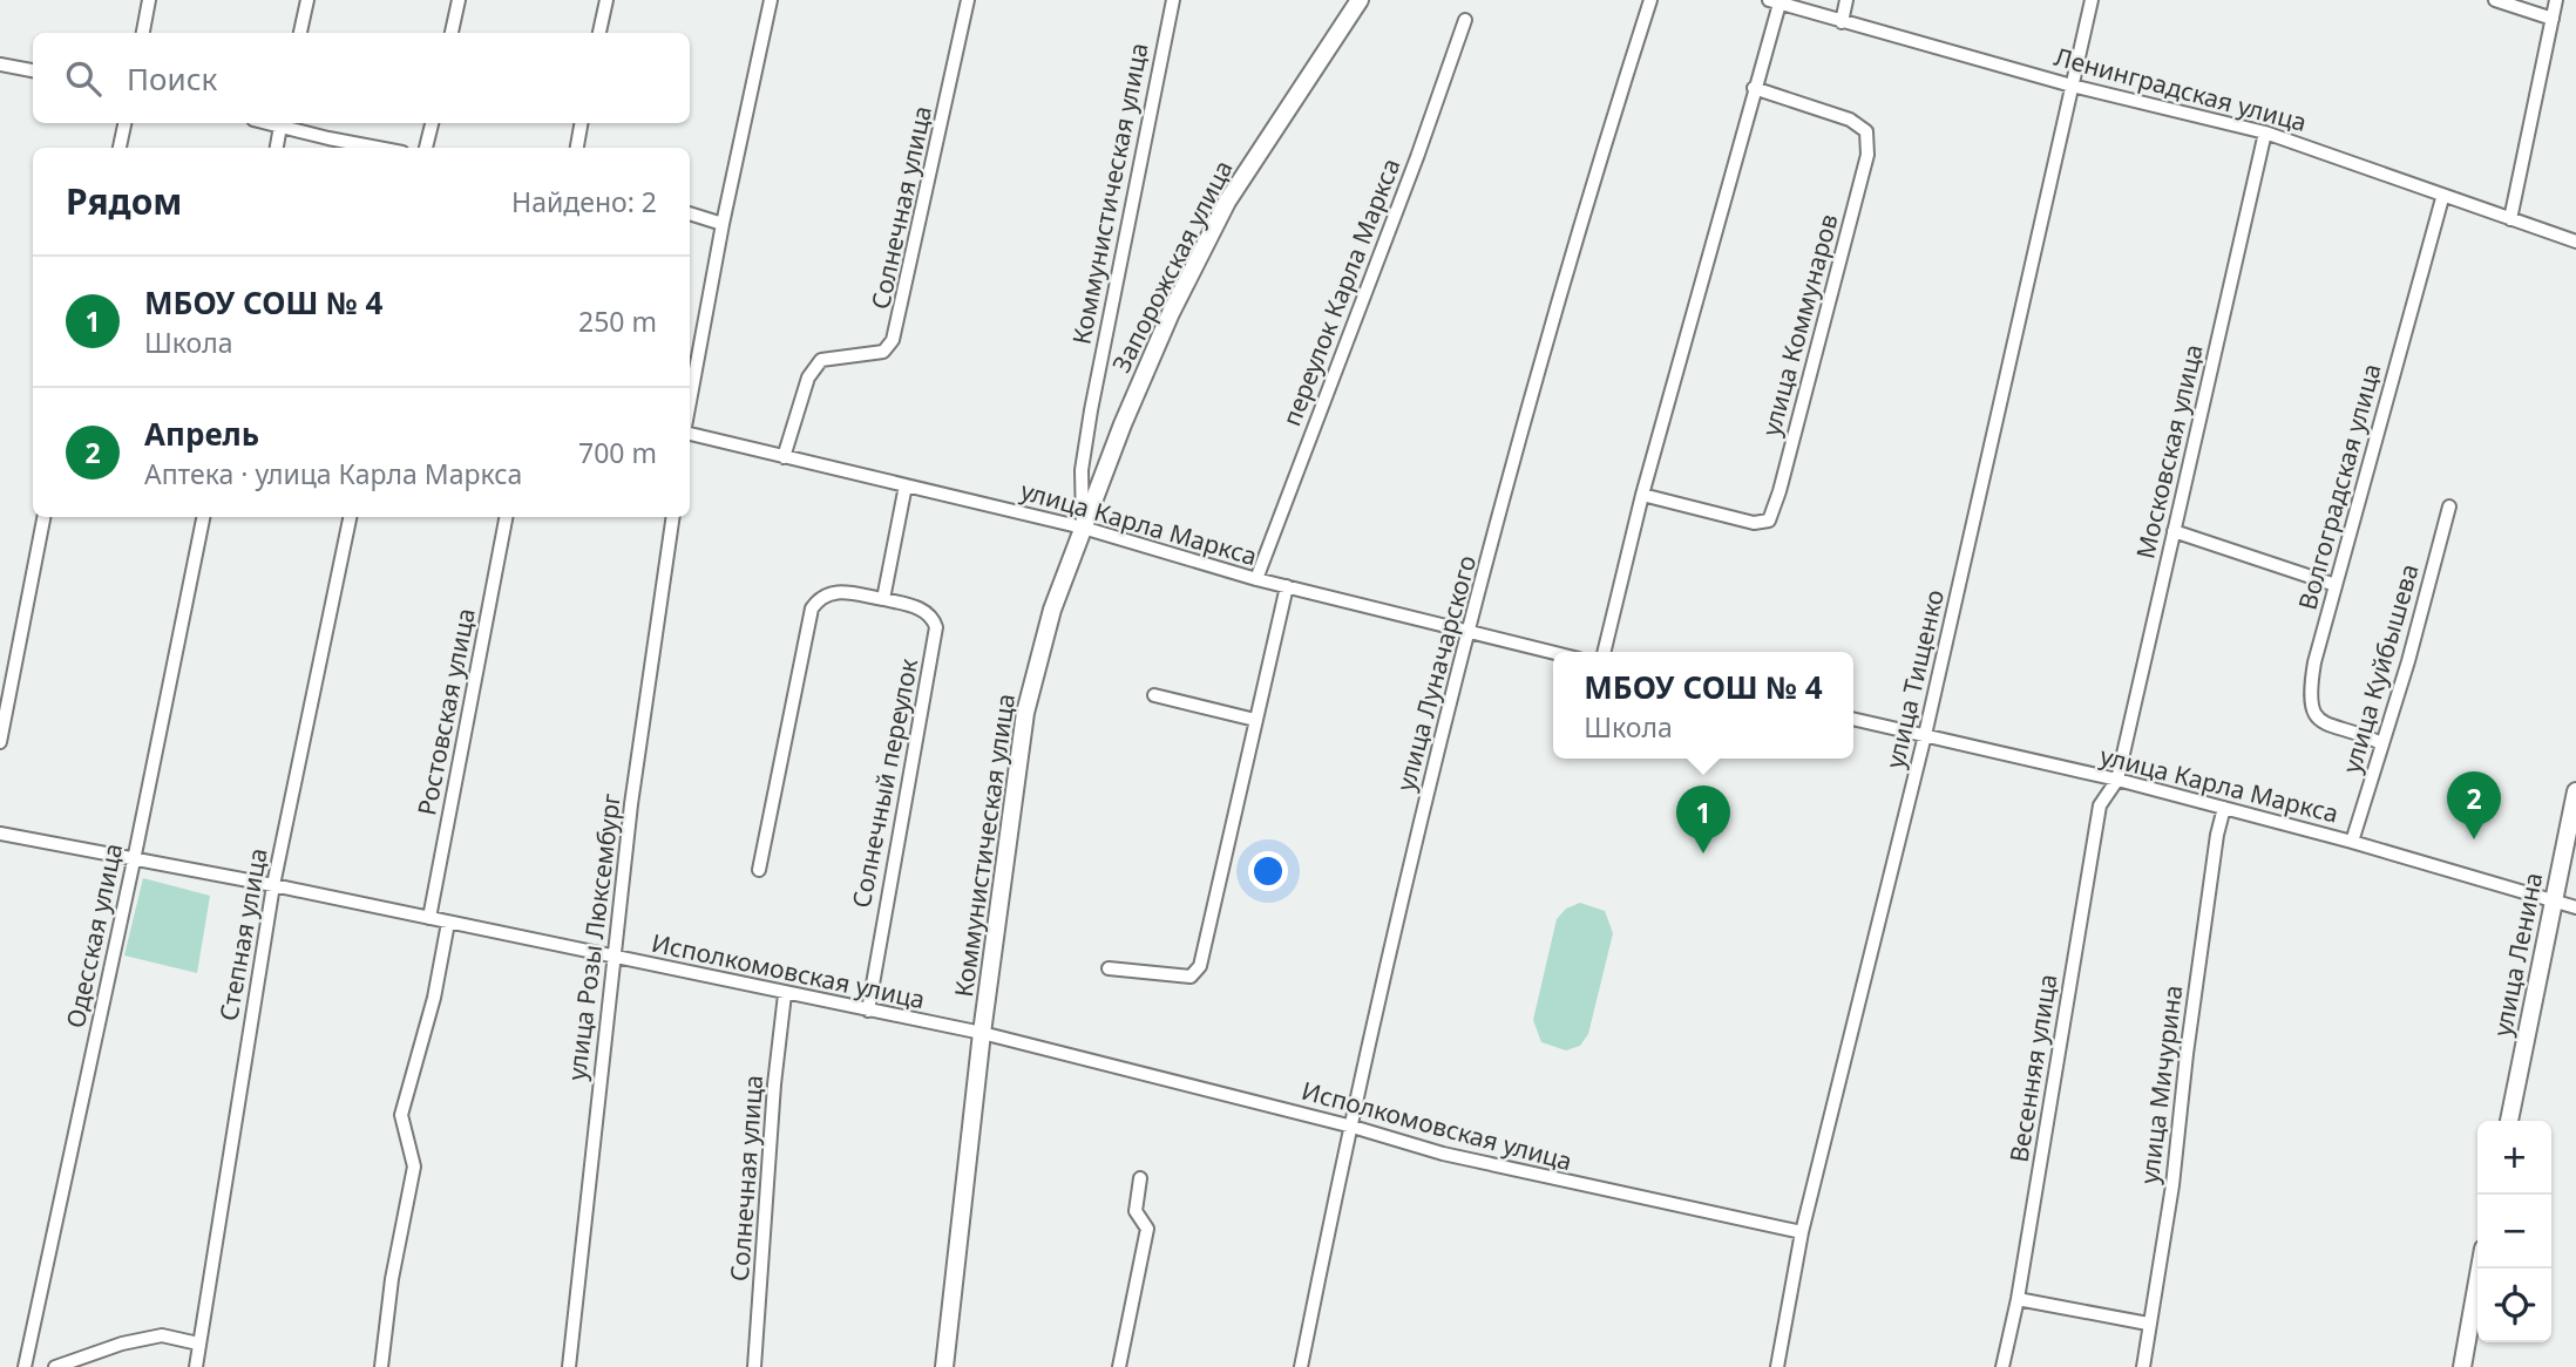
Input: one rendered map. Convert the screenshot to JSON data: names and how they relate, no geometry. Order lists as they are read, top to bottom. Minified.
{"streets":{"main road":["Коммунистическая улица","Запорожская улица","улица Ленина"],"street":["Ленинградская улица","Солнечная улица","переулок Карла Маркса","улица Коммунаров","Московская улица","Волгоградская улица","улица Карла Маркса","улица Куйбышева","улица Луначарского","улица Тищенко","Ростовская улица","Солнечный переулок","Степная улица","Одесская улица","улица Розы Люксембург","Исполкомовская улица","Весенняя улица","улица Мичурина"]},"crossings":[["Ленинградская улица","Московская улица"],["Ленинградская улица","Волгоградская улица"],["Ленинградская улица","улица Тищенко"],["Коммунистическая улица","Запорожская улица"],["Коммунистическая улица","улица Карла Маркса"],["Коммунистическая улица","Исполкомовская улица"],["Солнечная улица","улица Карла Маркса"],["Солнечная улица","Исполкомовская улица"],["Запорожская улица","улица Карла Маркса"],["переулок Карла Маркса","улица Карла Маркса"],["Московская улица","улица Карла Маркса"],["Московская улица","Весенняя улица"],["Волгоградская улица","улица Куйбышева"],["улица Карла Маркса","улица Куйбышева"],["улица Карла Маркса","улица Луначарского"],["улица Карла Маркса","улица Тищенко"],["улица Карла Маркса","улица Ленина"],["улица Карла Маркса","Весенняя улица"],["улица Карла Маркса","улица Мичурина"],["улица Луначарского","Исполкомовская улица"],["улица Тищенко","Исполкомовская улица"],["Ростовская улица","Исполкомовская улица"],["Солнечный переулок","Исполкомовская улица"],["Степная улица","Исполкомовская улица"],["Одесская улица","Исполкомовская улица"],["улица Розы Люксембург","Исполкомовская улица"]],"page":{"search":"Поиск","heading":["Рядом","Найдено: 2"],"list":[{"mark":"1","name":"МБОУ СОШ № 4","note":"Школа","value":"250 m"},{"mark":"2","name":"Апрель","note":"Аптека · улица Карла Маркса","value":"700 m"}],"popup":["МБОУ СОШ № 4","Школа"],"pins":["2","1"],"map_buttons":["+","−"]}}
